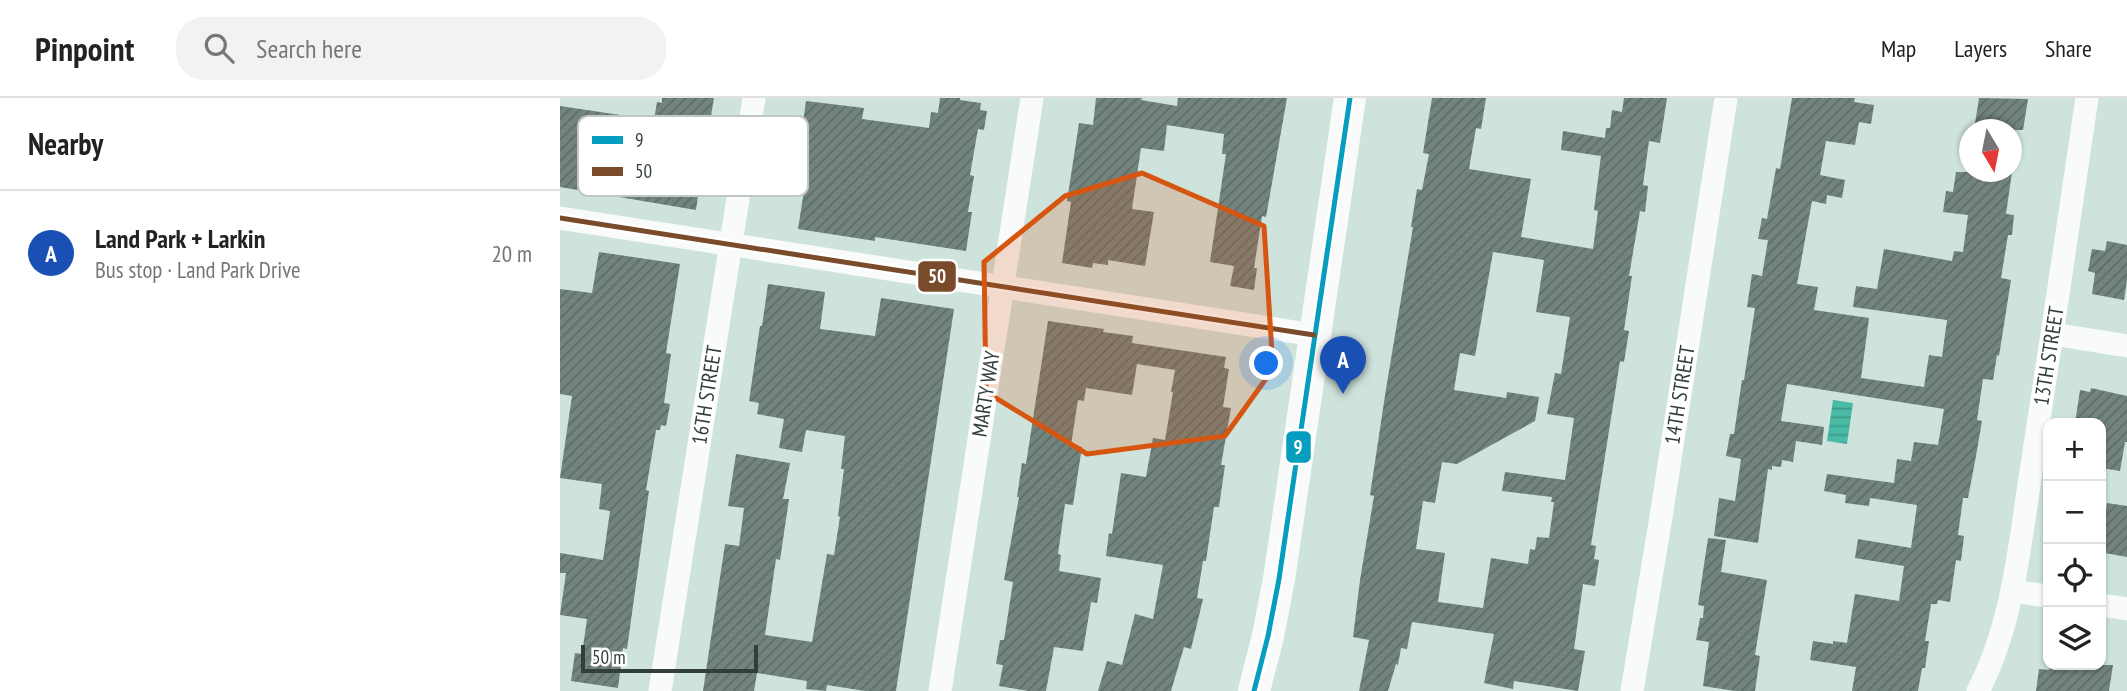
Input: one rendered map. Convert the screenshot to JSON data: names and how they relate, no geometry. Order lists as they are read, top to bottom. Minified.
{"streets":{"street":["13TH STREET","MARTY WAY","16TH STREET","14TH STREET"]},"lines":["transit line 9","transit line 50"],"legend":["9","50"],"scale_bar":"50 m","north":"bottom","page":{"header":"Pinpoint","search":"Search here","nav":["Map","Layers","Share"],"heading":"Nearby","list":[{"mark":"A","name":"Land Park + Larkin","note":"Bus stop · Land Park Drive","value":"20 m"}],"pins":"A","map_buttons":["+","−"],"scale":"50 m"}}
